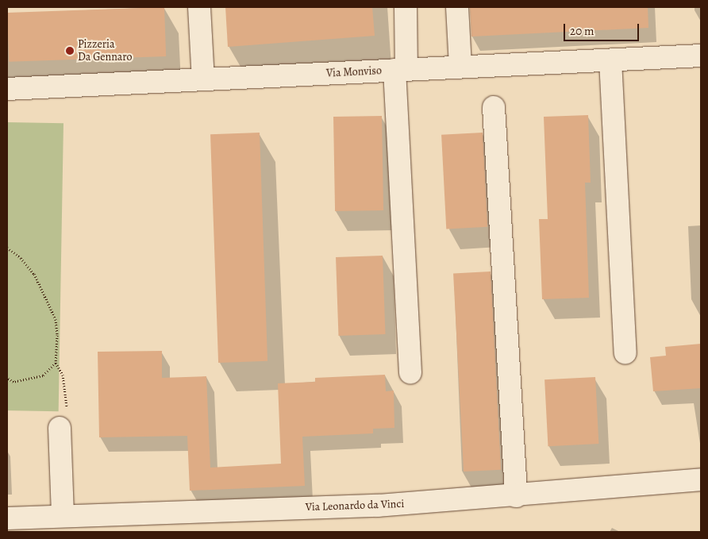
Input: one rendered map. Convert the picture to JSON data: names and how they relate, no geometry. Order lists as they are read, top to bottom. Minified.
{"streets":{"street":["Via Monviso","Via Leonardo da Vinci"]},"places":["Pizzeria Da Gennaro"],"scale_bar":"20 m"}
